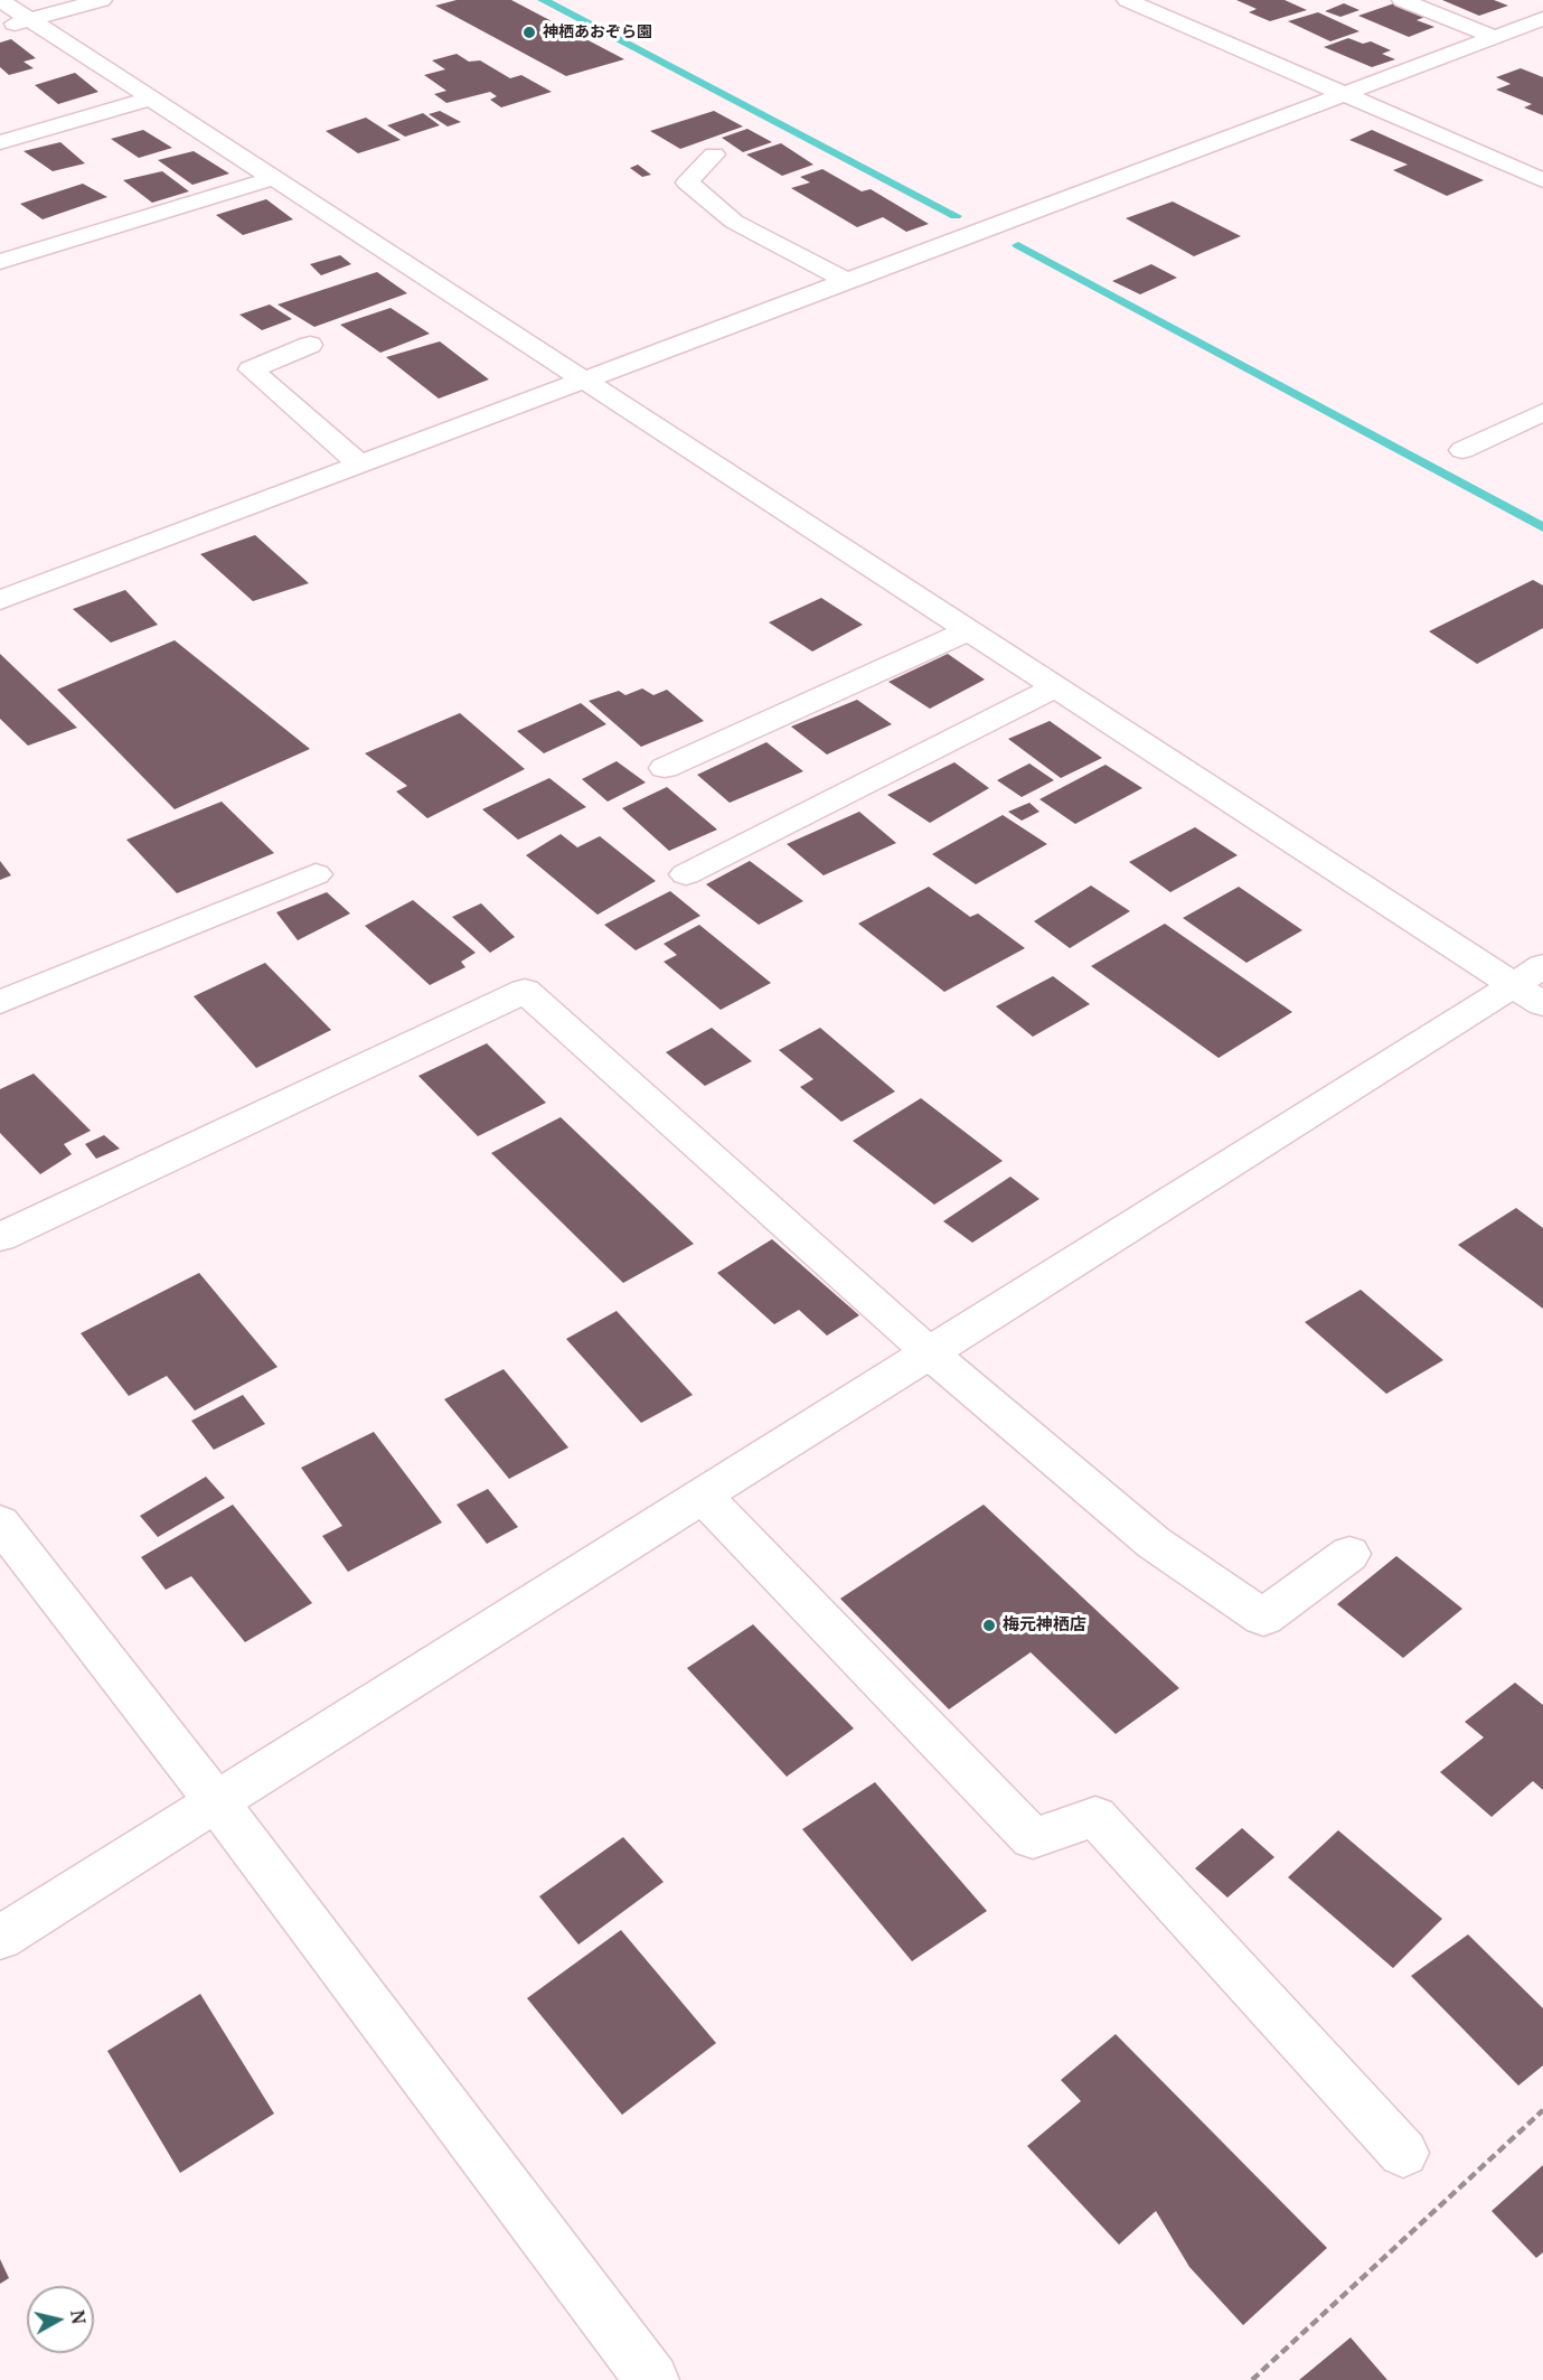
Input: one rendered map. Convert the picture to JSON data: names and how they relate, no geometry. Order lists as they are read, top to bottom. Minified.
{"places":["神栖あおぞら園","梅元神栖店"],"north":"right"}
